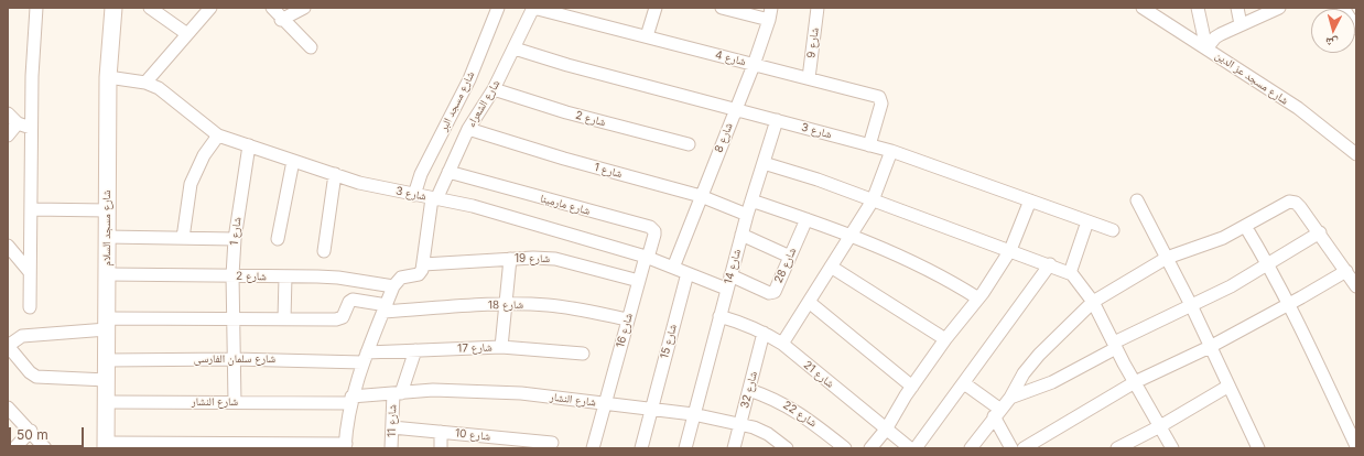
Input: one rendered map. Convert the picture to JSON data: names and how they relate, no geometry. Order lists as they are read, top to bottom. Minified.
{"streets":{"street":["شارع 9","شارع 4","شارع مسجد عز الدين","شارع مسجد البر","شارع الشعراء","شارع 2","شارع 3","شارع 8","شارع 1","شارع مارمينا","شارع مسجد السلام","شارع 19","شارع 28","شارع 14","شارع 18","شارع 16","شارع 15","شارع 17","شارع سلمان الفارسى","شارع 21","شارع 32","شارع النشار","شارع 22","شارع 11","شارع 10"]},"crossings":[["شارع 9","شارع 4"],["شارع 4","شارع الشعراء"],["شارع 4","شارع 3"],["شارع 4","شارع 8"],["شارع مسجد البر","شارع 3"],["شارع الشعراء","شارع 2"],["شارع الشعراء","شارع 3"],["شارع الشعراء","شارع 1"],["شارع الشعراء","شارع مارمينا"],["شارع 2","شارع 1"],["شارع 2","شارع مسجد السلام"],["شارع 3","شارع 8"],["شارع 3","شارع 1"],["شارع 3","شارع مارمينا"],["شارع 3","شارع مسجد السلام"],["شارع 3","شارع 14"],["شارع 3","شارع 16"],["شارع 3","شارع 15"],["شارع 8","شارع 1"],["شارع 1","شارع 14"],["شارع 1","شارع سلمان الفارسى"],["شارع 1","شارع النشار"],["شارع مارمينا","شارع 16"],["شارع مسجد السلام","شارع سلمان الفارسى"],["شارع مسجد السلام","شارع النشار"],["شارع 19","شارع 16"],["شارع 28","شارع 14"],["شارع 14","شارع 21"],["شارع 14","شارع النشار"],["شارع 18","شارع 16"],["شارع 16","شارع النشار"],["شارع 15","شارع النشار"],["شارع 17","شارع سلمان الفارسى"],["شارع 17","شارع 11"],["شارع 21","شارع 32"],["شارع 32","شارع النشار"],["شارع 32","شارع 22"],["شارع النشار","شارع 11"],["شارع 11","شارع 10"]],"scale_bar":"50 m","north":"bottom"}
